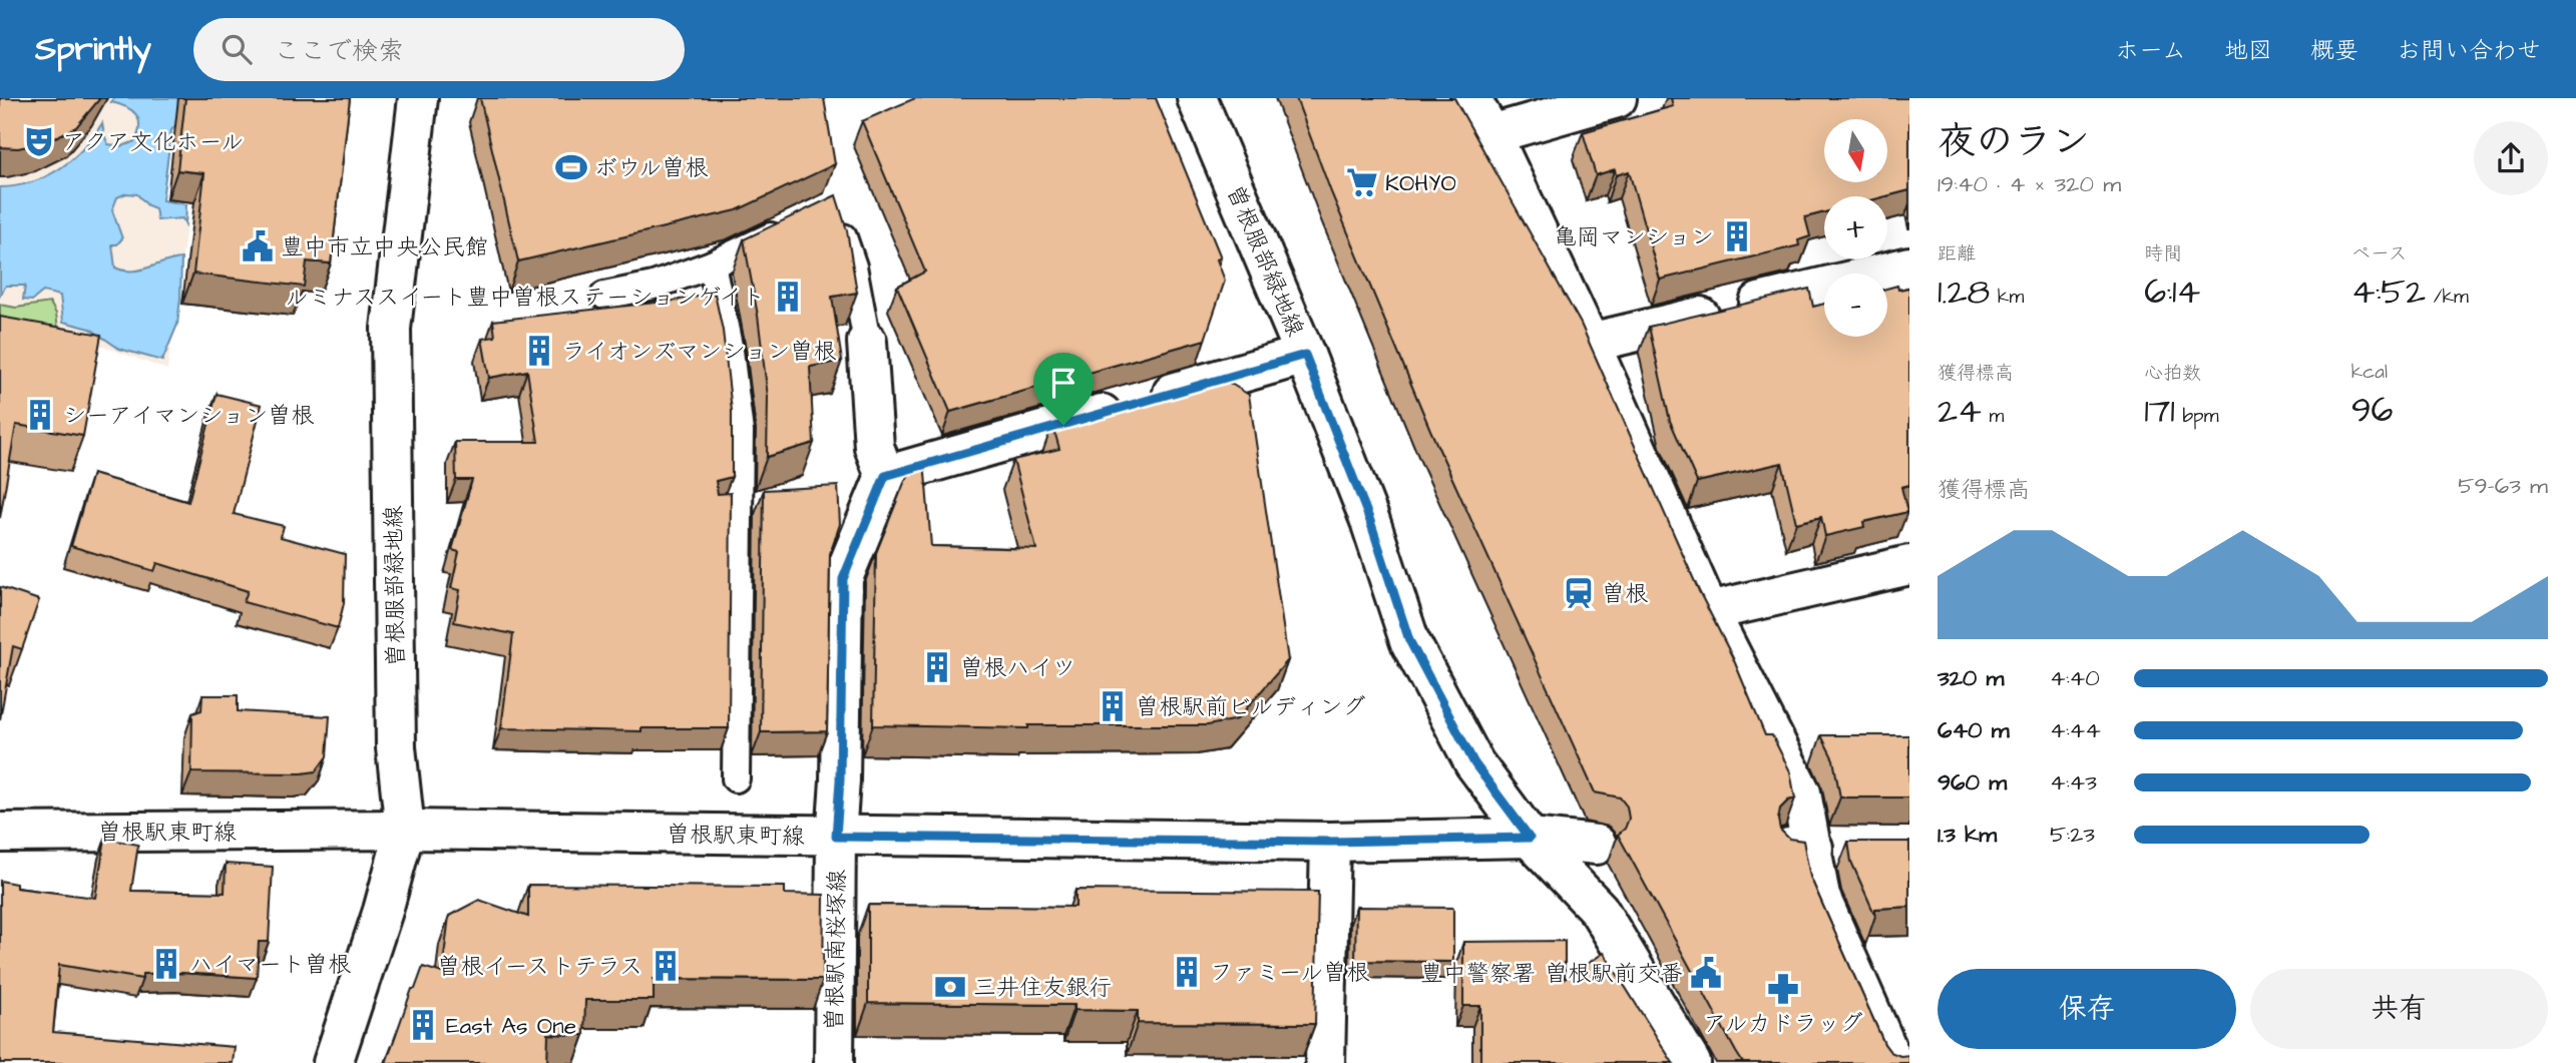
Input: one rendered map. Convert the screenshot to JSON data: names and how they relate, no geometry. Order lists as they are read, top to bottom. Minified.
{"streets":{"street":["曽根服部緑地線","曽根駅東町線","曽根駅南桜塚線"]},"crossings":[["曽根服部緑地線","曽根駅東町線"],["曽根駅東町線","曽根駅南桜塚線"]],"places":{"theatre":["アクア文化ホール"],"sports":["ボウル曽根"],"supermarket":["KOHYO"],"building":["亀岡マンション","ルミナススイート豊中曽根ステーションゲイト","ライオンズマンション曽根","シーアイマンション曽根","曽根ハイツ","曽根駅前ビルディング","ハイマート曽根","曽根イーストテラス","ファミール曽根","East As One"],"public building":["豊中市立中央公民館","豊中警察署 曽根駅前交番"],"station":["曽根"],"bank":["三井住友銀行"],"pharmacy":["アルカドラッグ"]},"north":"bottom","page":{"header":"Sprintly","search":"ここで検索","nav":["ホーム","地図","概要","お問い合わせ"],"heading":["夜のラン","19:40 · 4 × 320 m"],"map_buttons":["+","−"],"stats":[["距離","1.28 km"],["時間","6:14"],["ペース","4:52 /km"],["獲得標高","24 m"],["心拍数","171 bpm"],["kcal","96"]],"chart":["獲得標高","59–63 m"],"list":[{"name":"320 m","note":"4:40"},{"name":"640 m","note":"4:44"},{"name":"960 m","note":"4:43"},{"name":"1.3 km","note":"5:23"}],"buttons":["保存","共有"]}}
